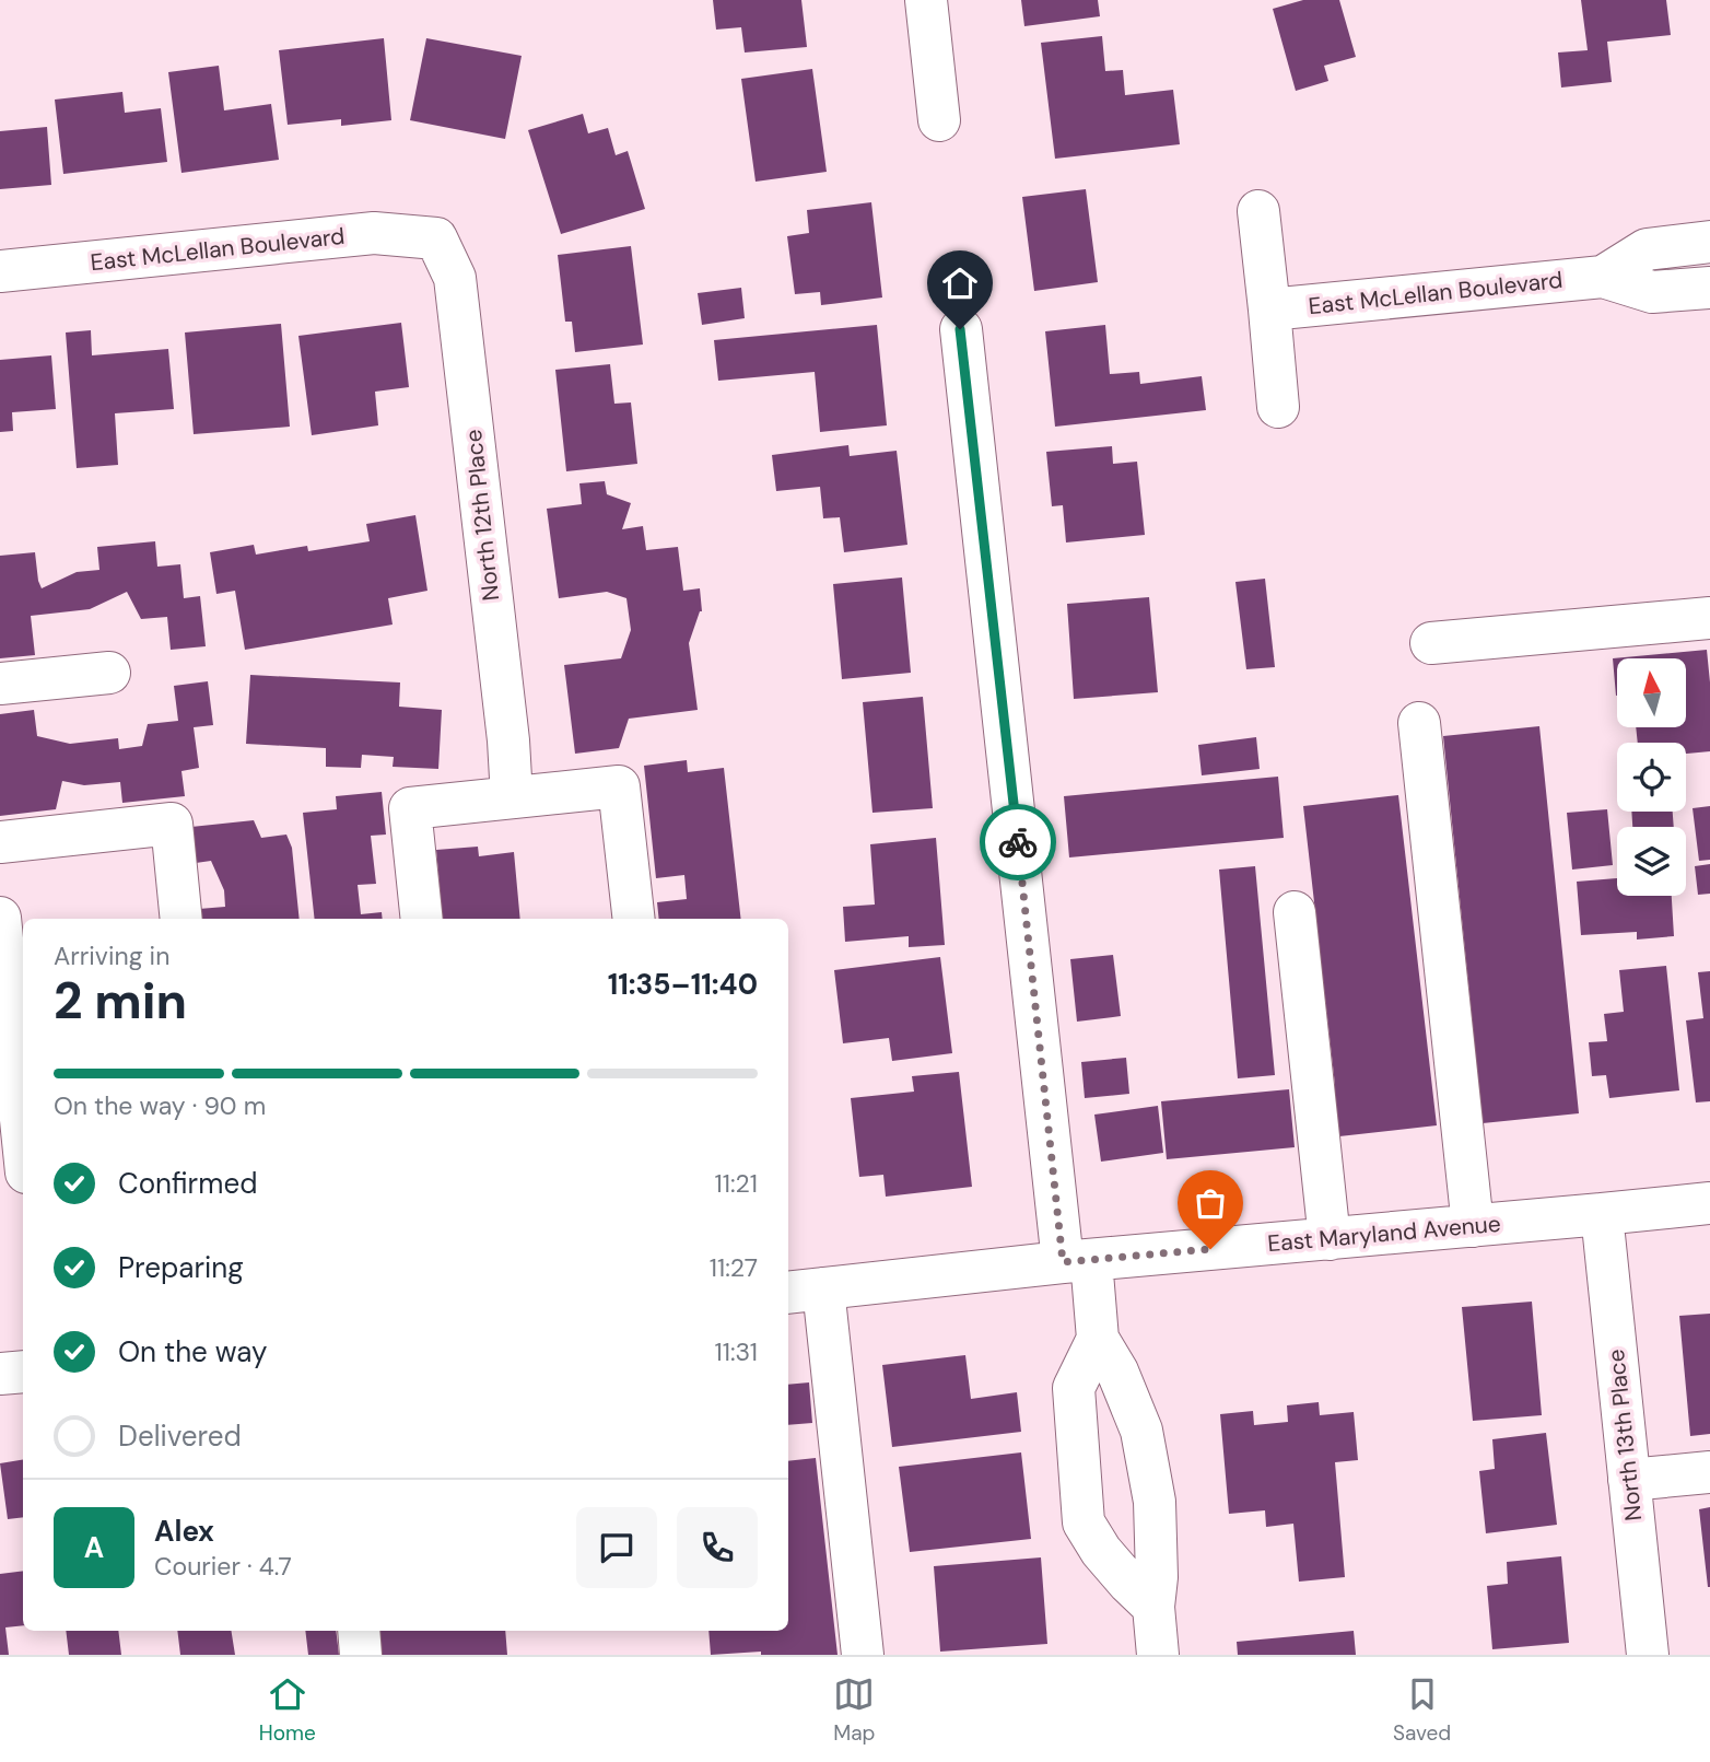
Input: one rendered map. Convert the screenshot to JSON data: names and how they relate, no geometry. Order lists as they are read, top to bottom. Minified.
{"streets":{"street":["East McLellan Boulevard","North 12th Place","East Maryland Avenue","North 13th Place"]},"crossings":[["East McLellan Boulevard","North 12th Place"],["East Maryland Avenue","North 13th Place"]],"north":"top","page":{"heading":["2 min","Arriving in","11:35–11:40"],"panel":["Alex","Courier · 4.7"],"bar":"On the way · 90 m","list":[["Confirmed","11:21"],["Preparing","11:27"],["On the way","11:31"],"Delivered"],"round":"A","tabs":["Home","Map","Saved"]}}
